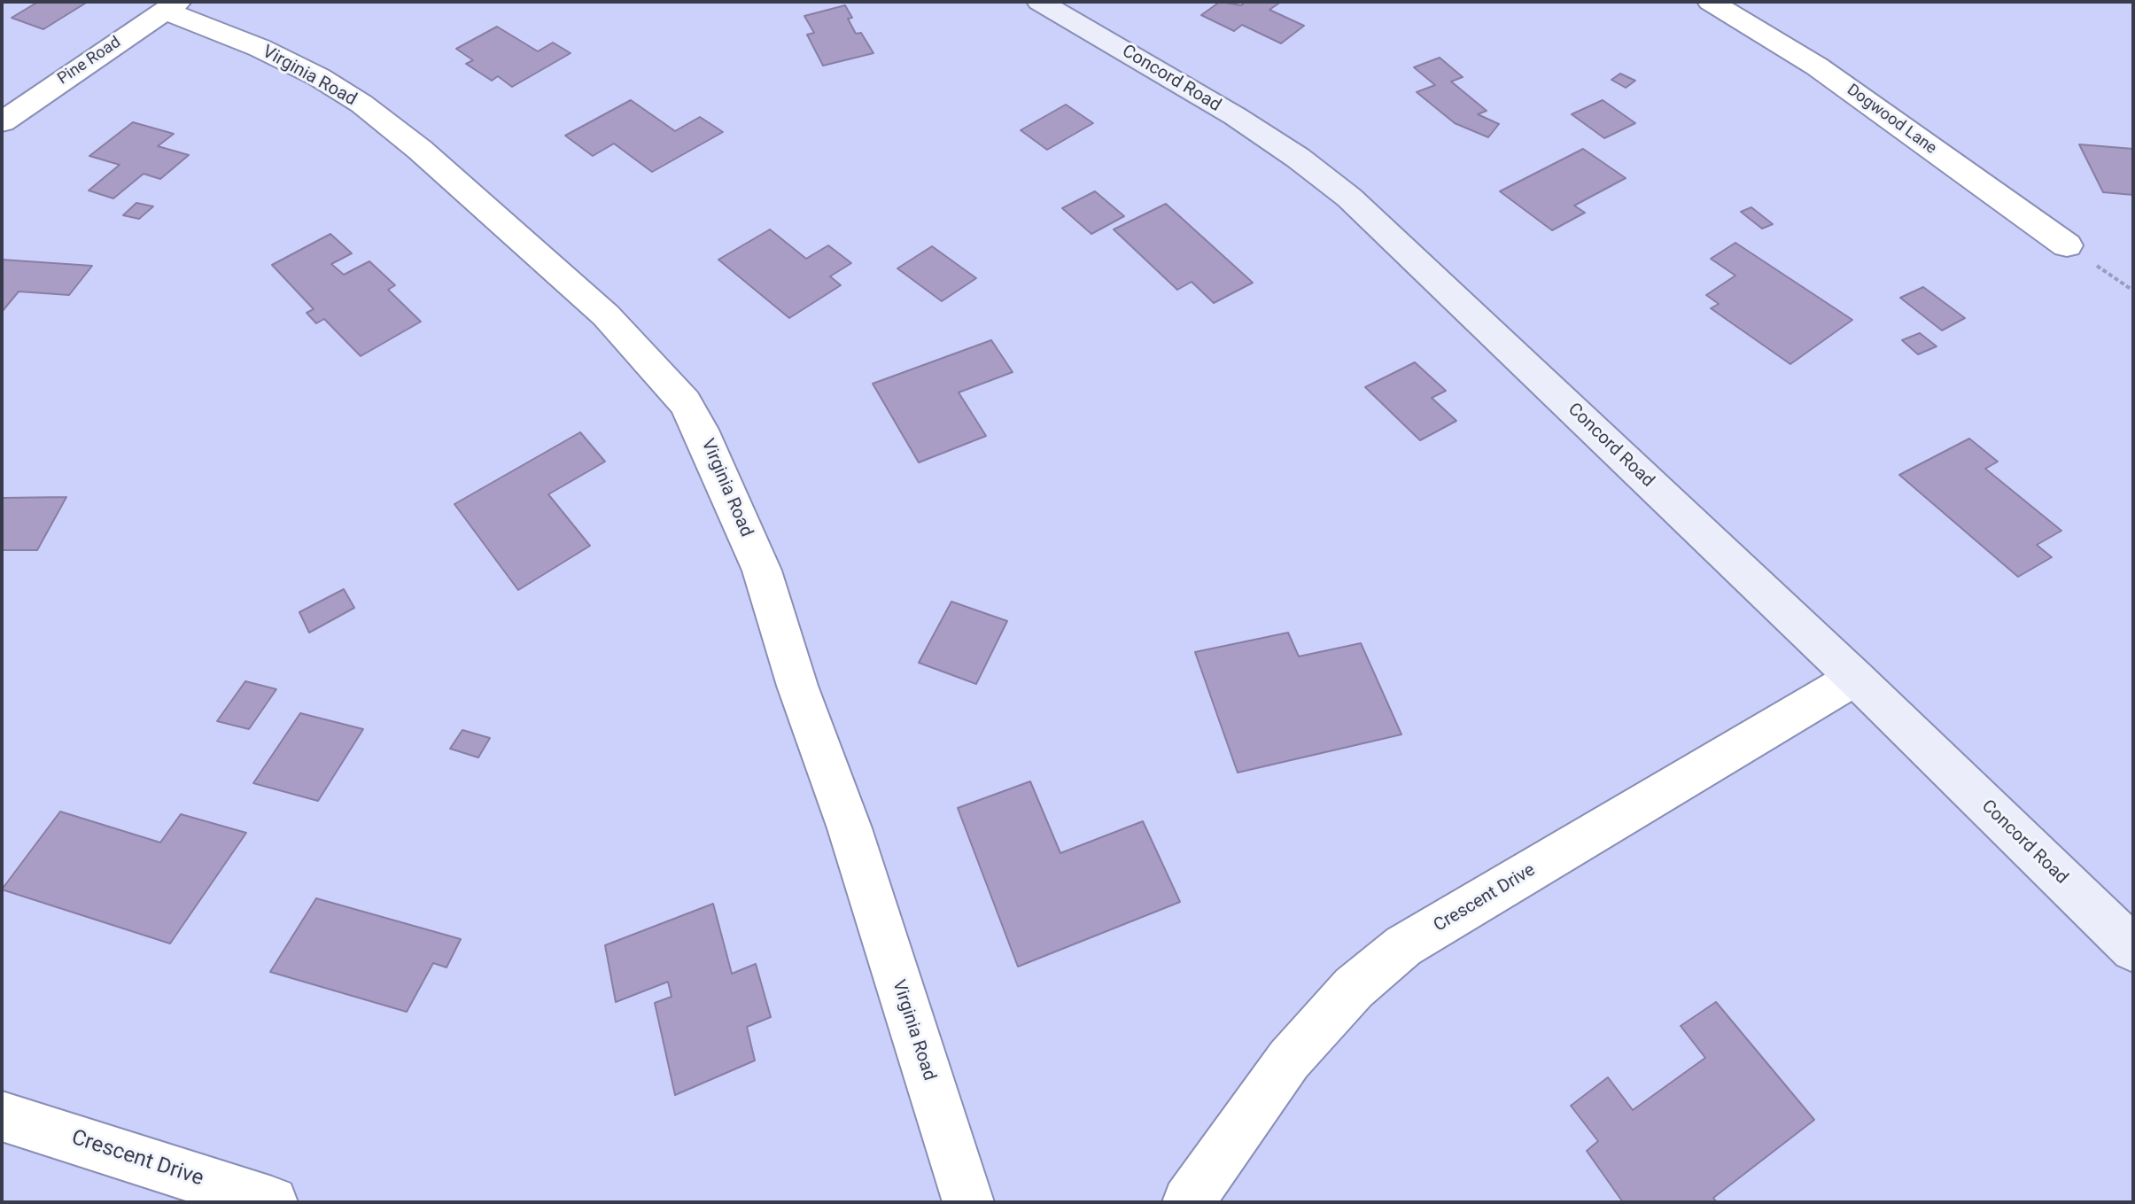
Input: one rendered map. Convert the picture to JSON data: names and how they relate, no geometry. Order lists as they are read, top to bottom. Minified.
{"streets":{"main road":["Concord Road"],"street":["Pine Road","Virginia Road","Dogwood Lane","Crescent Drive"]},"crossings":[["Pine Road","Virginia Road"],["Concord Road","Crescent Drive"]]}
